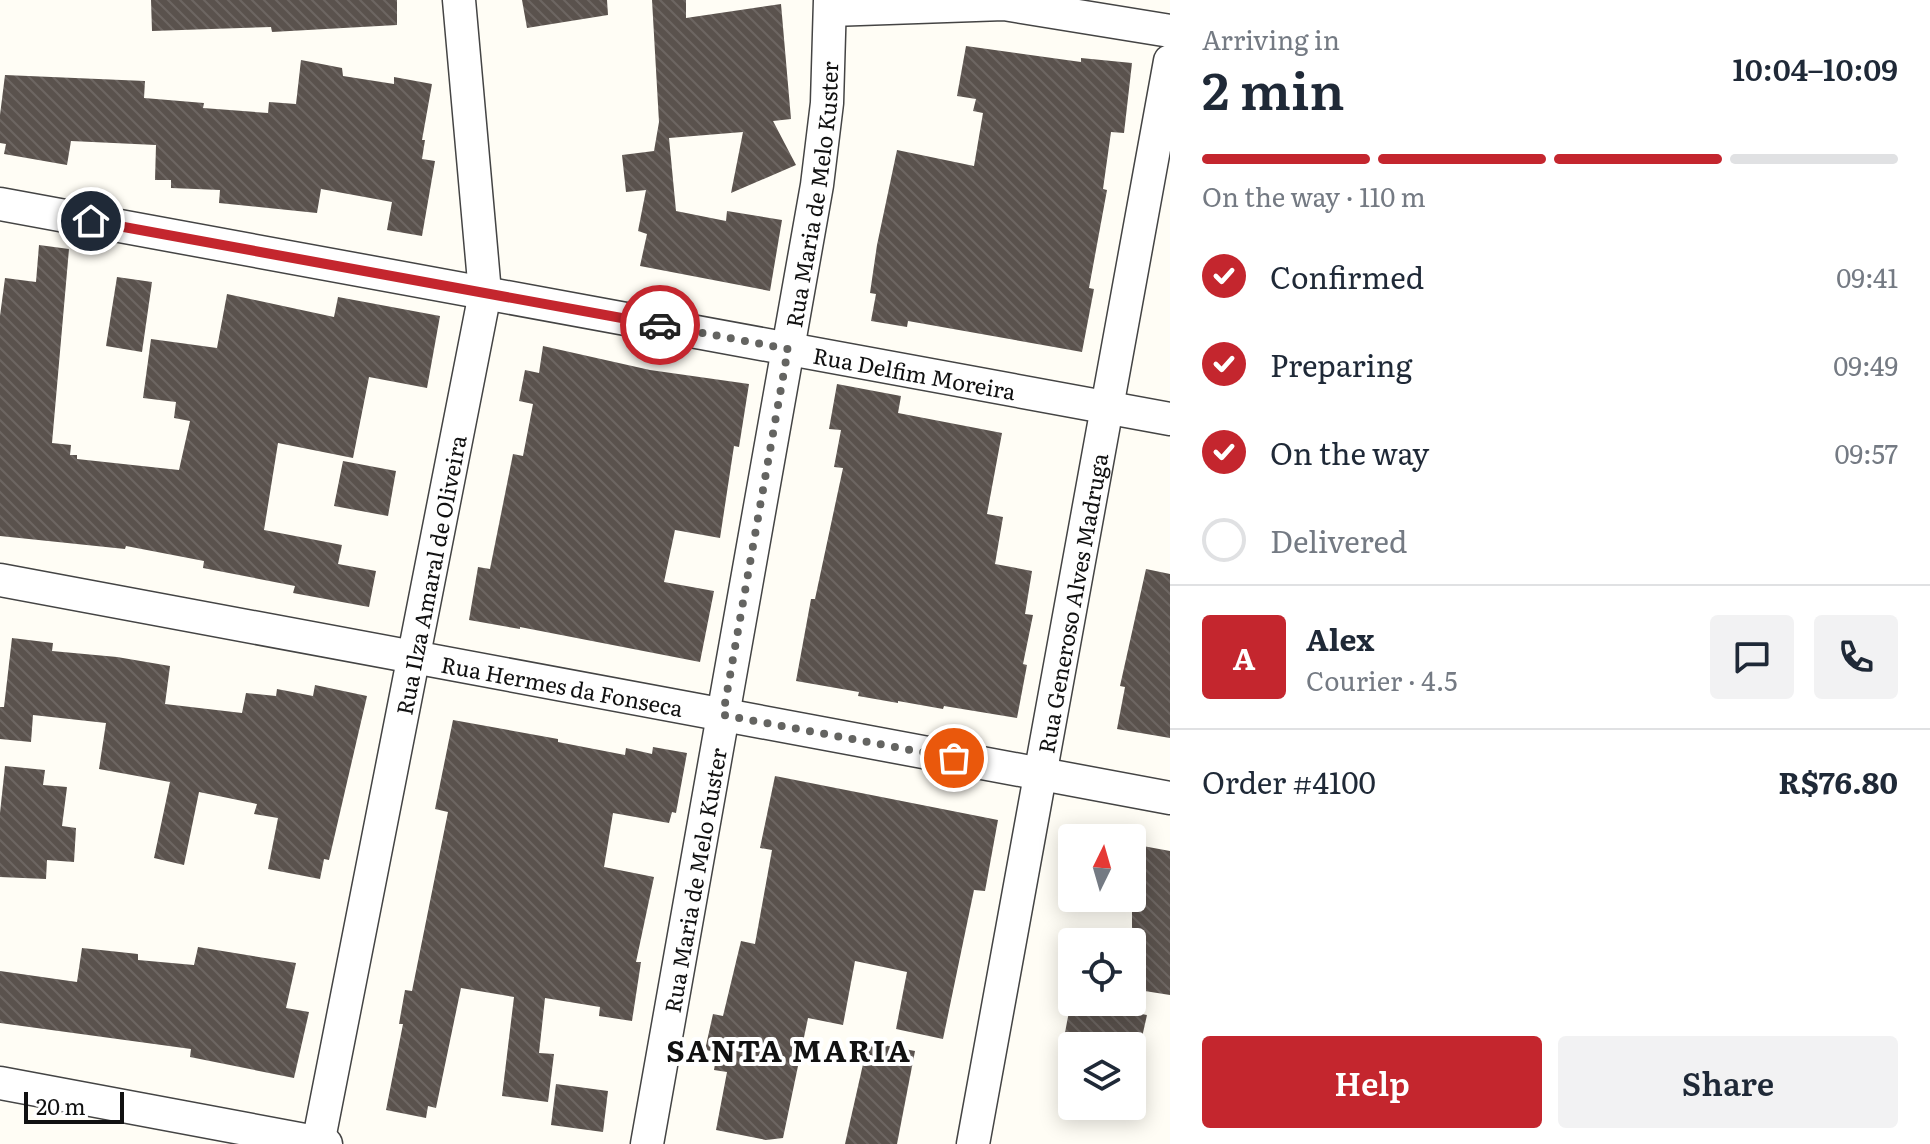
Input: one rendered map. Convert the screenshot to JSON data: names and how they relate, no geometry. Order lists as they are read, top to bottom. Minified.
{"streets":{"street":["Rua Maria de Melo Kuster","Rua Delfim Moreira","Rua Ilza Amaral de Oliveira","Rua Generoso Alves Madruga","Rua Hermes da Fonseca"]},"crossings":[["Rua Maria de Melo Kuster","Rua Delfim Moreira"],["Rua Maria de Melo Kuster","Rua Hermes da Fonseca"],["Rua Delfim Moreira","Rua Ilza Amaral de Oliveira"],["Rua Delfim Moreira","Rua Generoso Alves Madruga"],["Rua Ilza Amaral de Oliveira","Rua Hermes da Fonseca"],["Rua Generoso Alves Madruga","Rua Hermes da Fonseca"]],"districts":["SANTA MARIA"],"scale_bar":"20 m","north":"top","page":{"heading":["2 min","Arriving in","10:04–10:09"],"panel":["Alex","Courier · 4.5","Order #4100","R$76.80"],"bar":"On the way · 110 m","list":[["Confirmed","09:41"],["Preparing","09:49"],["On the way","09:57"],"Delivered"],"round":"A","buttons":["Help","Share"],"scale":"20 m"}}
